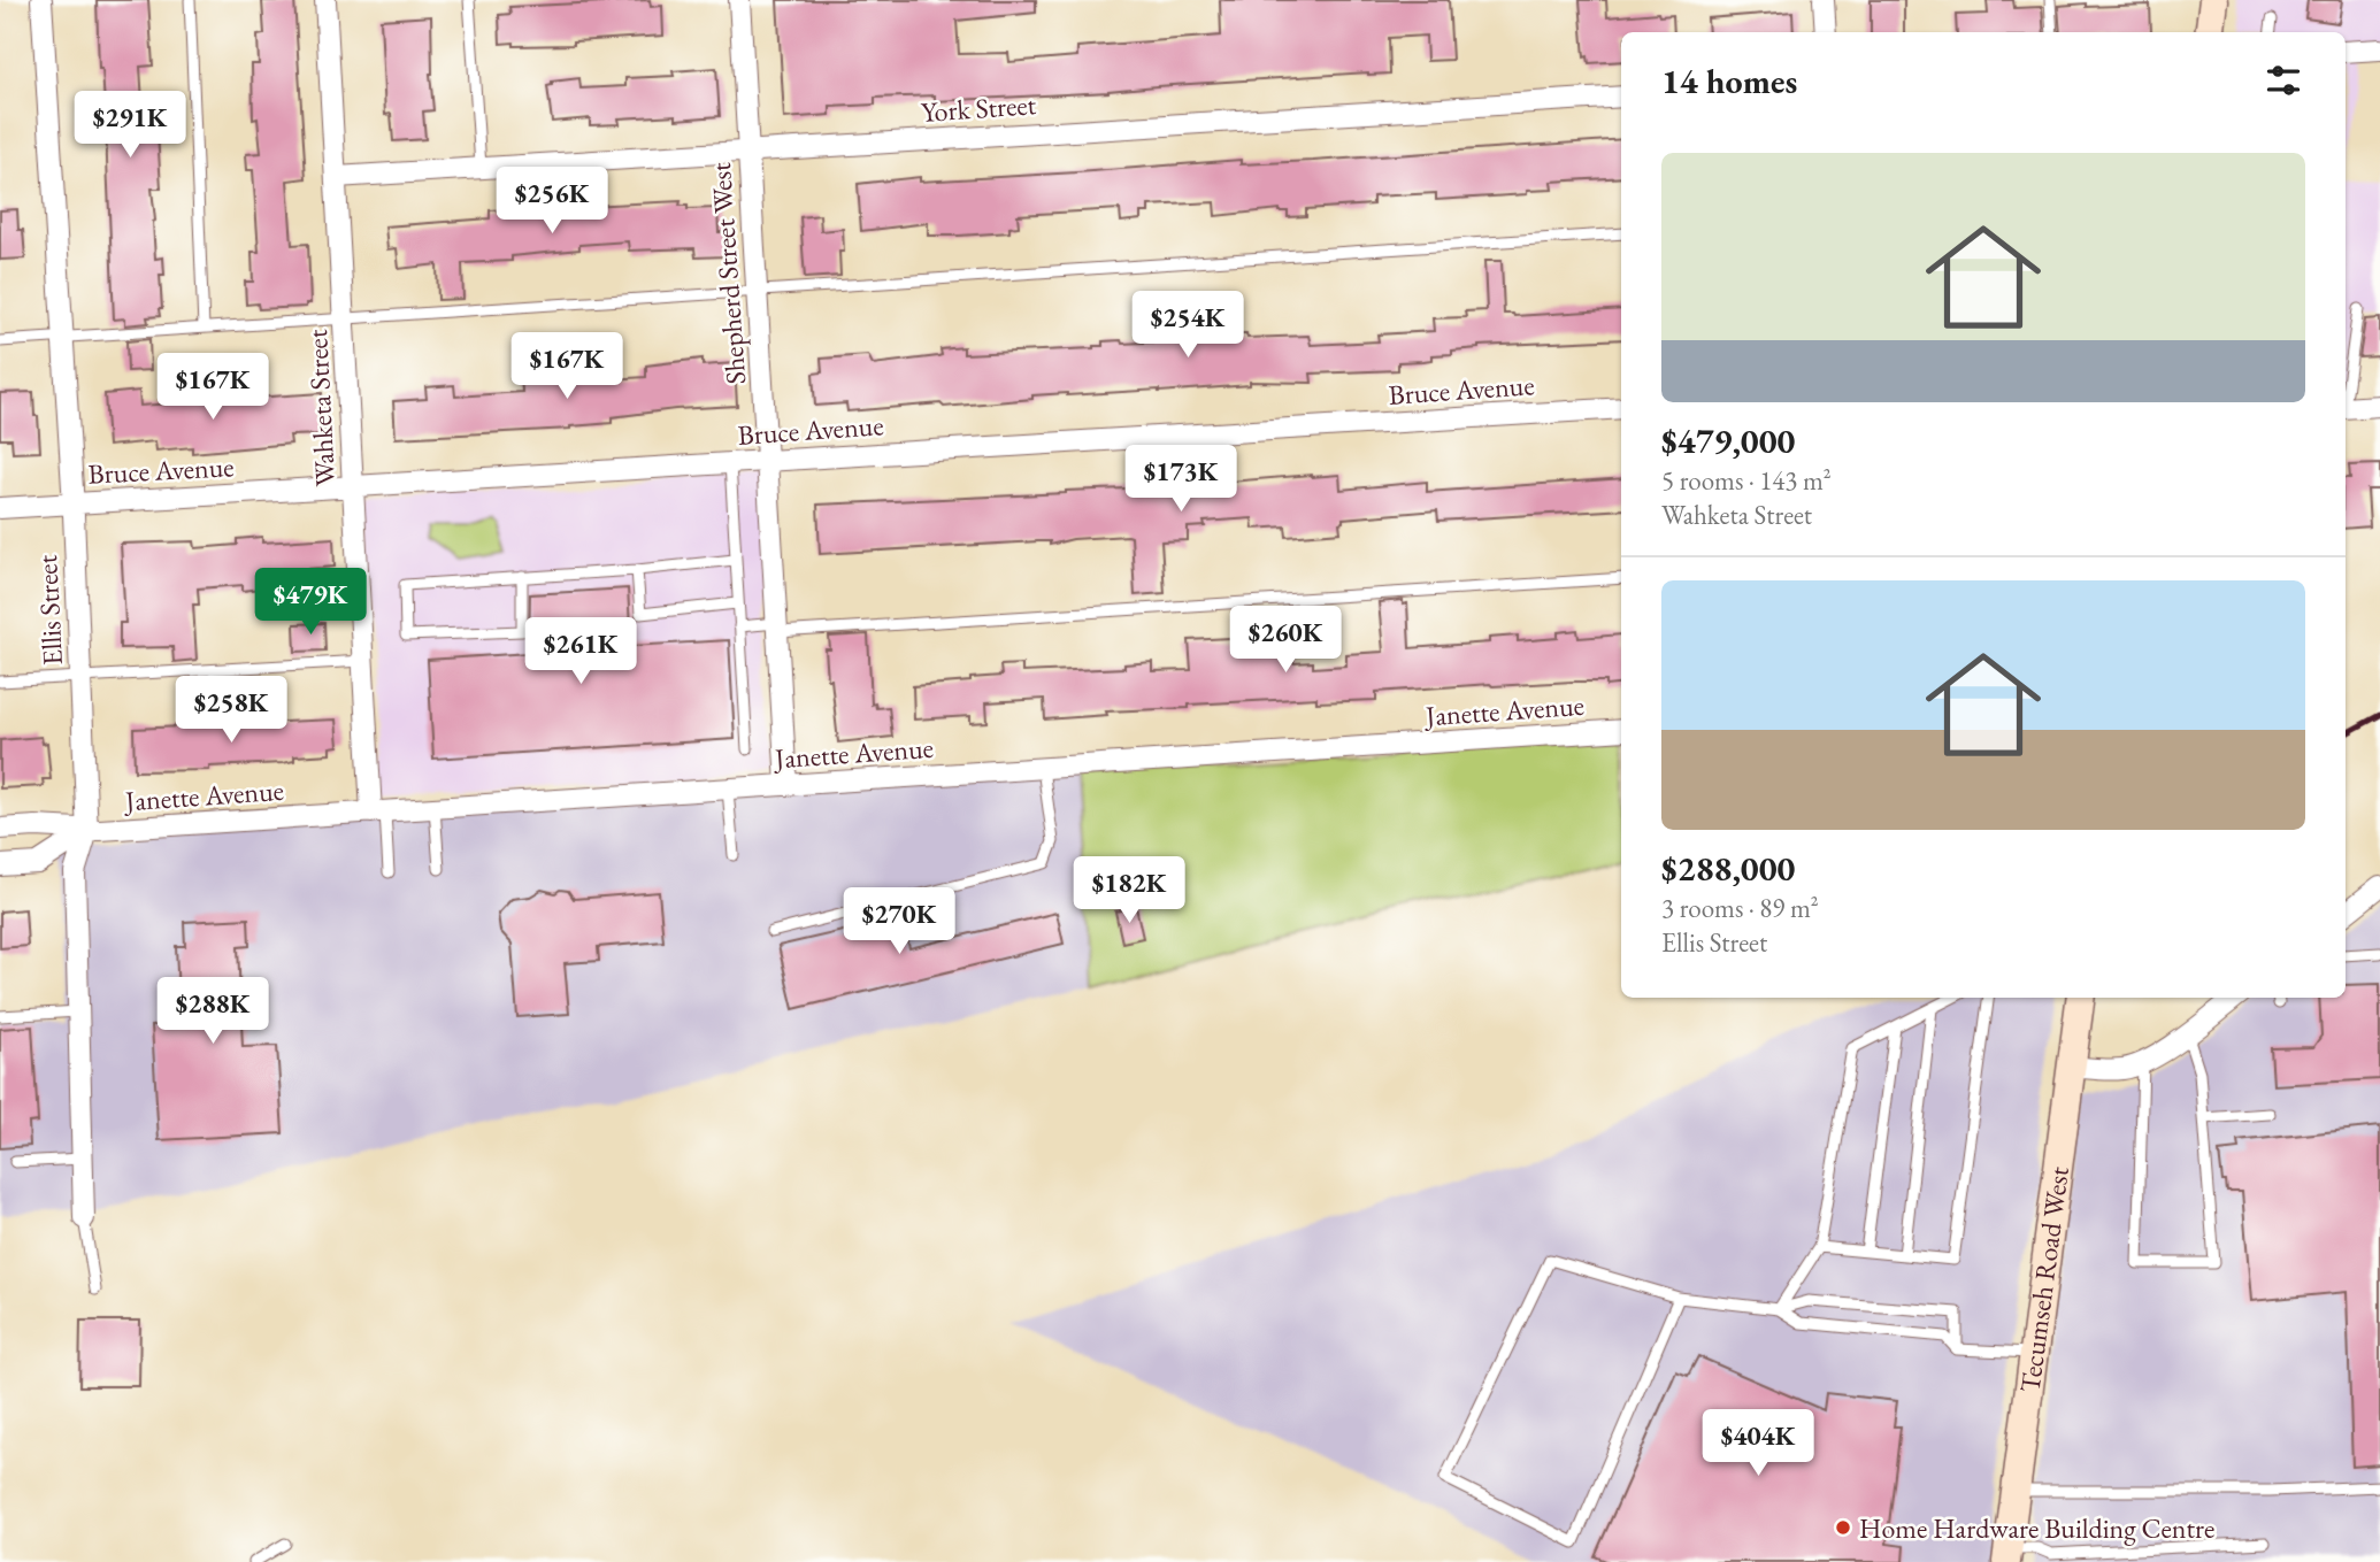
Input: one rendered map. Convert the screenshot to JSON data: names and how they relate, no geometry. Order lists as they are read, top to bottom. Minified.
{"streets":{"main road":["Tecumseh Road West"],"street":["York Street","Shepherd Street West","Bruce Avenue","Wahketa Street","Ellis Street","Janette Avenue"]},"crossings":[["York Street","Shepherd Street West"],["York Street","Wahketa Street"],["Shepherd Street West","Bruce Avenue"],["Shepherd Street West","Janette Avenue"],["Bruce Avenue","Wahketa Street"],["Bruce Avenue","Ellis Street"],["Wahketa Street","Janette Avenue"],["Ellis Street","Janette Avenue"]],"places":["Home Hardware Building Centre"],"page":{"heading":"14 homes","price":["$291K","$256K","$254K","$167K","$167K","$173K","$479K","$260K","$261K","$258K","$182K","$270K","$288K","$404K"],"list":[{"name":"$479,000","note":"5 rooms · 143 m² · Wahketa Street"},{"name":"$288,000","note":"3 rooms · 89 m² · Ellis Street"}]}}
